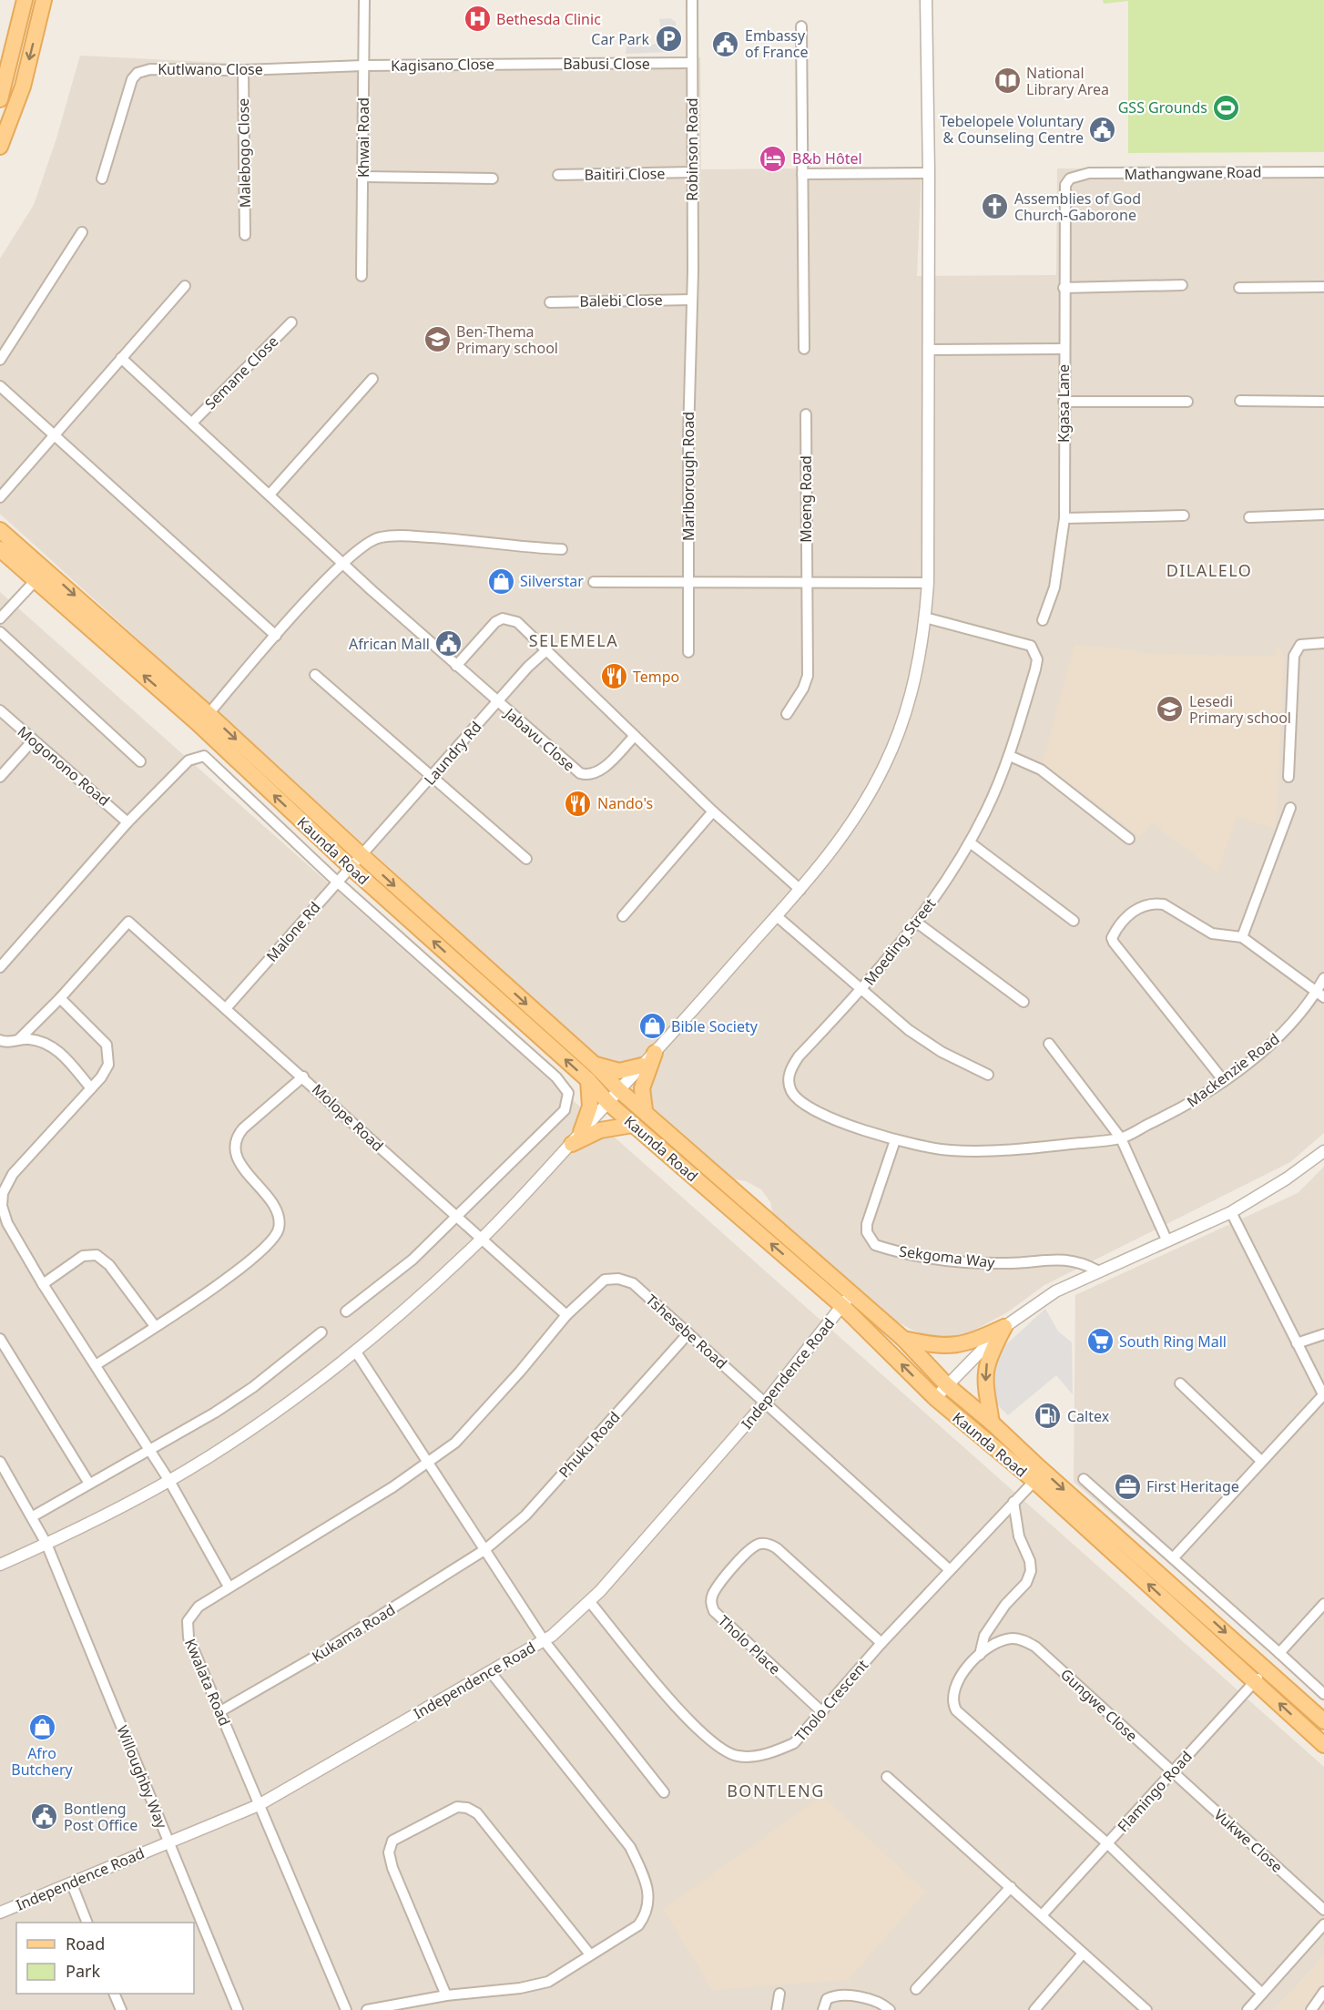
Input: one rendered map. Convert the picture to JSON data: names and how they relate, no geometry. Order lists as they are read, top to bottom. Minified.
{"streets":{"main road":["Kaunda Road"],"street":["Babusi Close","Kagisano Close","Kutlwano Close","Khwai Road","Robinson Road","Malebogo Close","Mathangwane Road","Baitiri Close","Balebi Close","Semane Close","Kgasa Lane","Marlborough Road","Moeng Road","Jabavu Close","Laundry Rd","Mogonono Road","Malone Rd","Moeding Street","Mackenzie Road","Molope Road","Sekgoma Way","Tshesebe Road","Independence Road","Phuku Road","Kukama Road","Tholo Place","Kwalata Road","Tholo Crescent","Gungwe Close","Willoughby Way","Flamingo Road","Vukwe Close"]},"crossings":[["Babusi Close","Kagisano Close"],["Babusi Close","Robinson Road"],["Kagisano Close","Kutlwano Close"],["Kagisano Close","Khwai Road"],["Kutlwano Close","Khwai Road"],["Kutlwano Close","Malebogo Close"],["Robinson Road","Baitiri Close"],["Robinson Road","Balebi Close"],["Robinson Road","Marlborough Road"],["Mathangwane Road","Kgasa Lane"],["Balebi Close","Marlborough Road"],["Jabavu Close","Laundry Rd"],["Laundry Rd","Kaunda Road"],["Laundry Rd","Malone Rd"],["Kaunda Road","Malone Rd"],["Kaunda Road","Independence Road"],["Kaunda Road","Tholo Crescent"],["Kaunda Road","Flamingo Road"],["Malone Rd","Molope Road"],["Moeding Street","Mackenzie Road"],["Moeding Street","Sekgoma Way"],["Molope Road","Tshesebe Road"],["Tshesebe Road","Independence Road"],["Tshesebe Road","Phuku Road"],["Tshesebe Road","Kwalata Road"],["Tshesebe Road","Tholo Crescent"],["Independence Road","Kwalata Road"],["Independence Road","Tholo Crescent"],["Independence Road","Willoughby Way"],["Phuku Road","Kukama Road"],["Kukama Road","Kwalata Road"],["Tholo Place","Tholo Crescent"],["Gungwe Close","Flamingo Road"],["Gungwe Close","Vukwe Close"],["Flamingo Road","Vukwe Close"]],"districts":["DILALELO","SELEMELA","BONTLENG"],"places":{"hospital":["Bethesda Clinic"],"parking":["Car Park"],"public building":["Embassy of France","Tebelopele Voluntary & Counseling Centre","African Mall","Bontleng Post Office"],"library":["National Library Area"],"sports":["GSS Grounds"],"hotel":["B&b Hôtel"],"church":["Assemblies of God Church-Gaborone"],"school or university":["Ben-Thema Primary school","Lesedi Primary school"],"shop":["Silverstar","Bible Society","Afro Butchery"],"restaurant":["Tempo","Nando's"],"supermarket":["South Ring Mall"],"fuel station":["Caltex"],"office":["First Heritage"]},"legend":["Road","Park"]}
